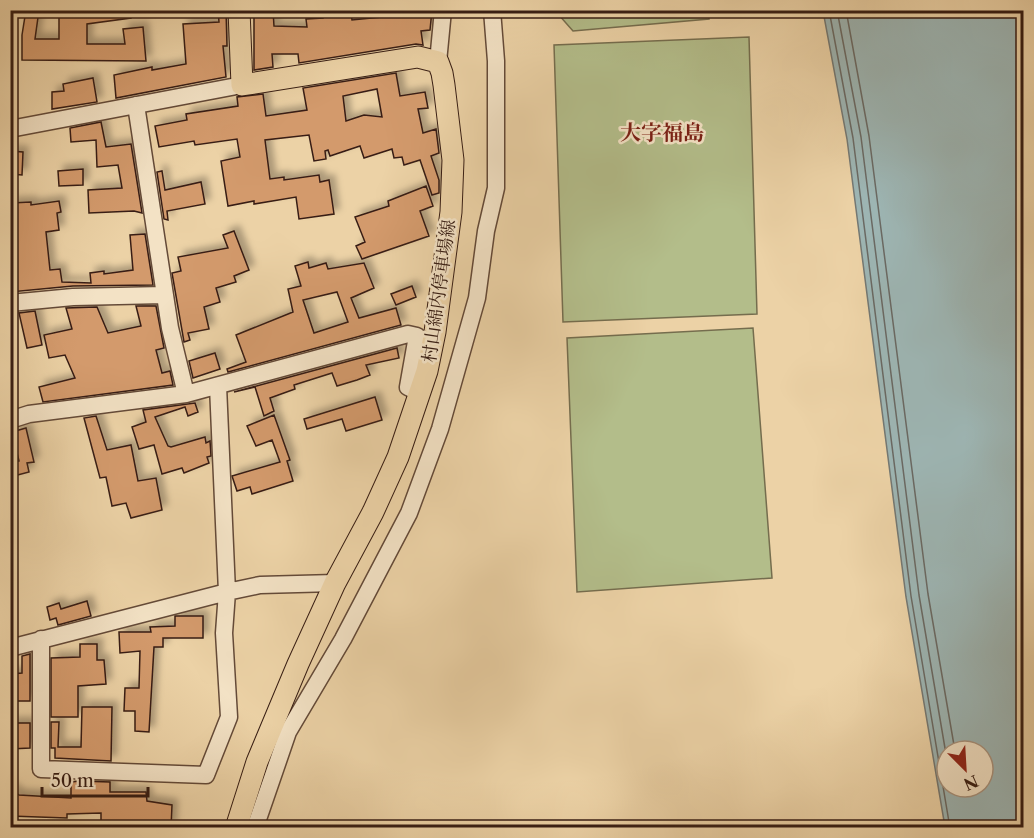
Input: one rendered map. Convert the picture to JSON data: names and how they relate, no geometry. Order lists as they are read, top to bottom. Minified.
{"streets":{"main road":["村山綿内停車場線"]},"districts":["大字福島"],"scale_bar":"50 m","north":"bottom right"}
